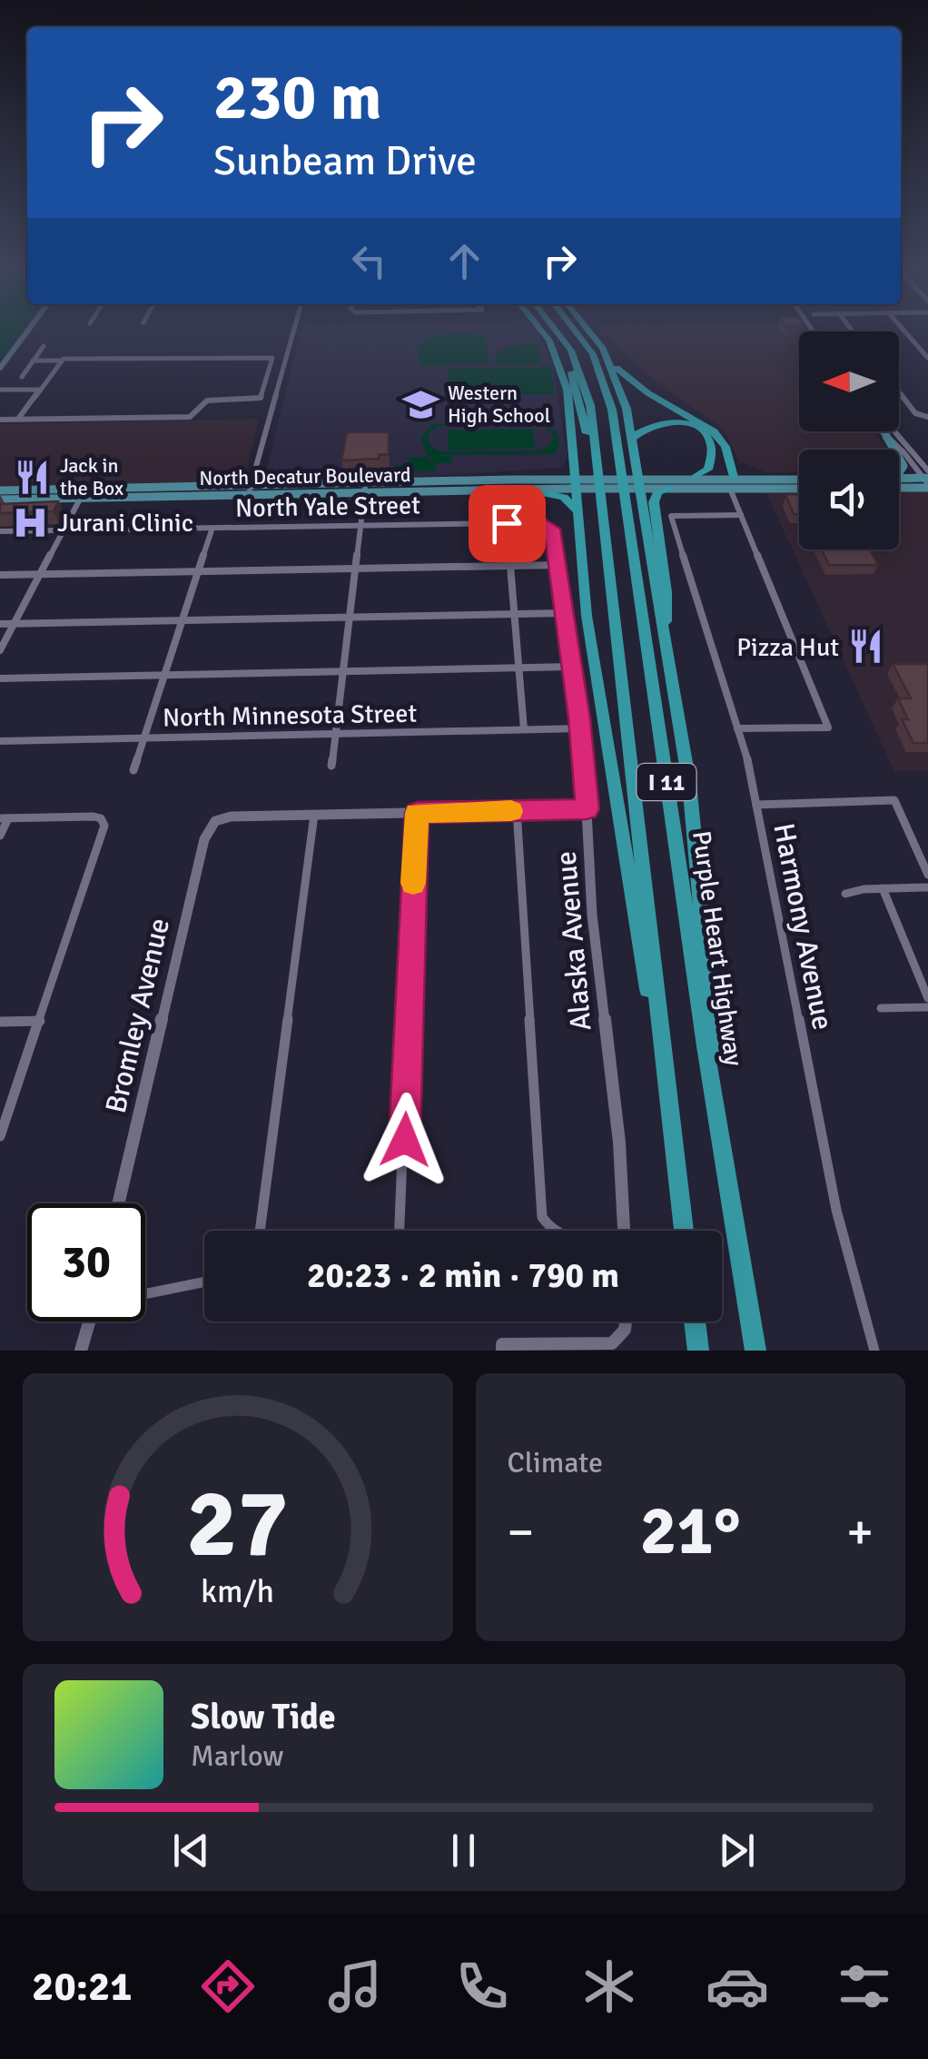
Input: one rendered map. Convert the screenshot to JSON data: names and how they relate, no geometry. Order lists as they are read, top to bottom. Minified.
{"streets":{"highway":["I 11","Purple Heart Highway"],"main road":["North Decatur Boulevard"],"street":["North Yale Street","North Minnesota Street","Harmony Avenue","Alaska Avenue","Bromley Avenue"]},"crossings":[["North Yale Street","Alaska Avenue"],["North Minnesota Street","Alaska Avenue"]],"places":{"school or university":["Western High School"],"restaurant":["Jack in the Box","Pizza Hut"],"hospital":["Jurani Clinic"]},"north":"left","page":{"turn":["230 m","Sunbeam Drive"],"limit":"30","trip":"20:23 · 2 min · 790 m","tile":"Climate","heat":["−","21°","+"],"song":["Slow Tide","Marlow"],"tabs":"20:21","gauge":["27","km/h"]}}
